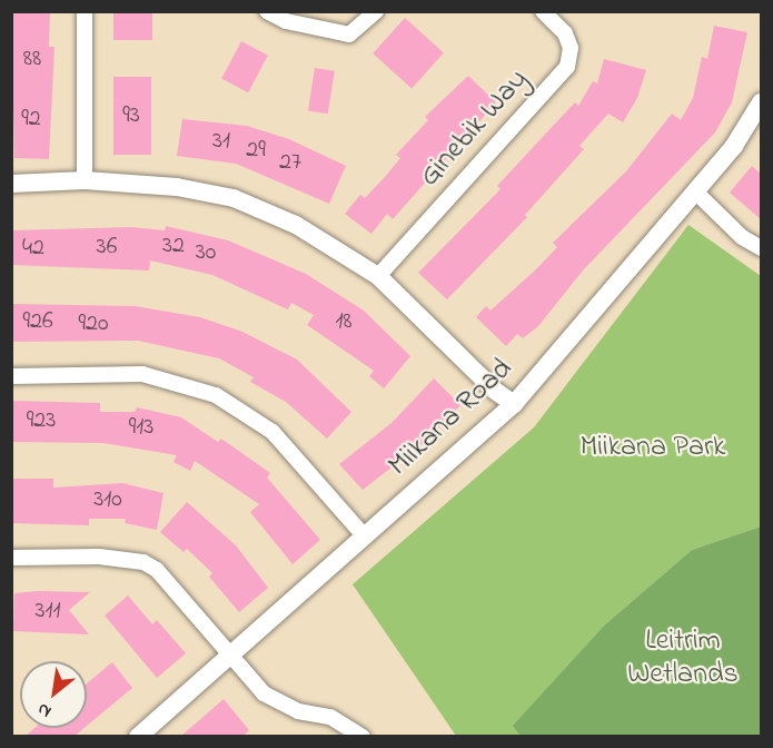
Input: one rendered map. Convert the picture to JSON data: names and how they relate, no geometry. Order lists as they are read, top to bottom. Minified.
{"streets":{"street":["Ginebik Way","Miikana Road"]},"parks":["Miikana Park","Leitrim Wetlands"],"house_numbers":["88","93","92","31","29","27","32","36","42","30","926","18","920","923","913","310","311"],"north":"bottom left"}
